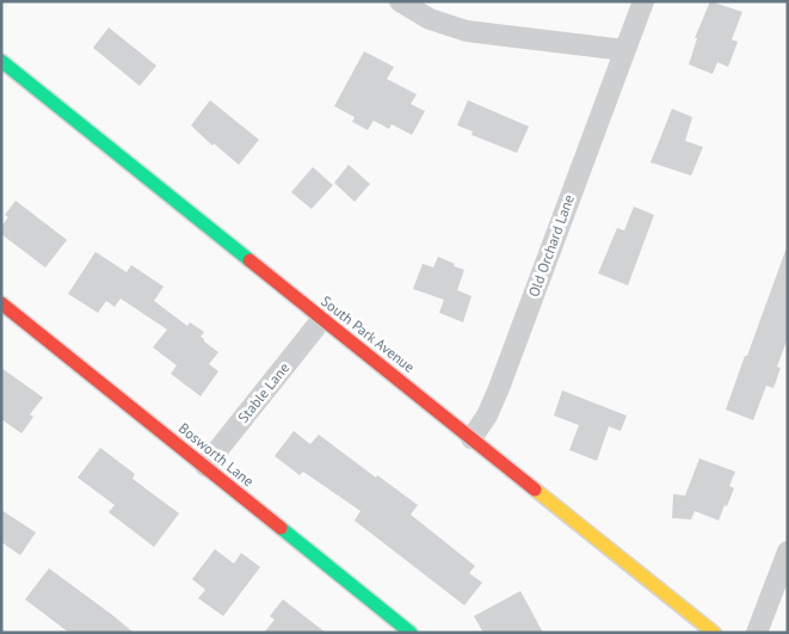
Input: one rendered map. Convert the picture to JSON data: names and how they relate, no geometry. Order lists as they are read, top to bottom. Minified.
{"streets":{"main road":["South Park Avenue","Bosworth Lane"],"street":["Old Orchard Lane","Stable Lane"]},"crossings":[["Old Orchard Lane","South Park Avenue"],["South Park Avenue","Stable Lane"],["Stable Lane","Bosworth Lane"]]}
